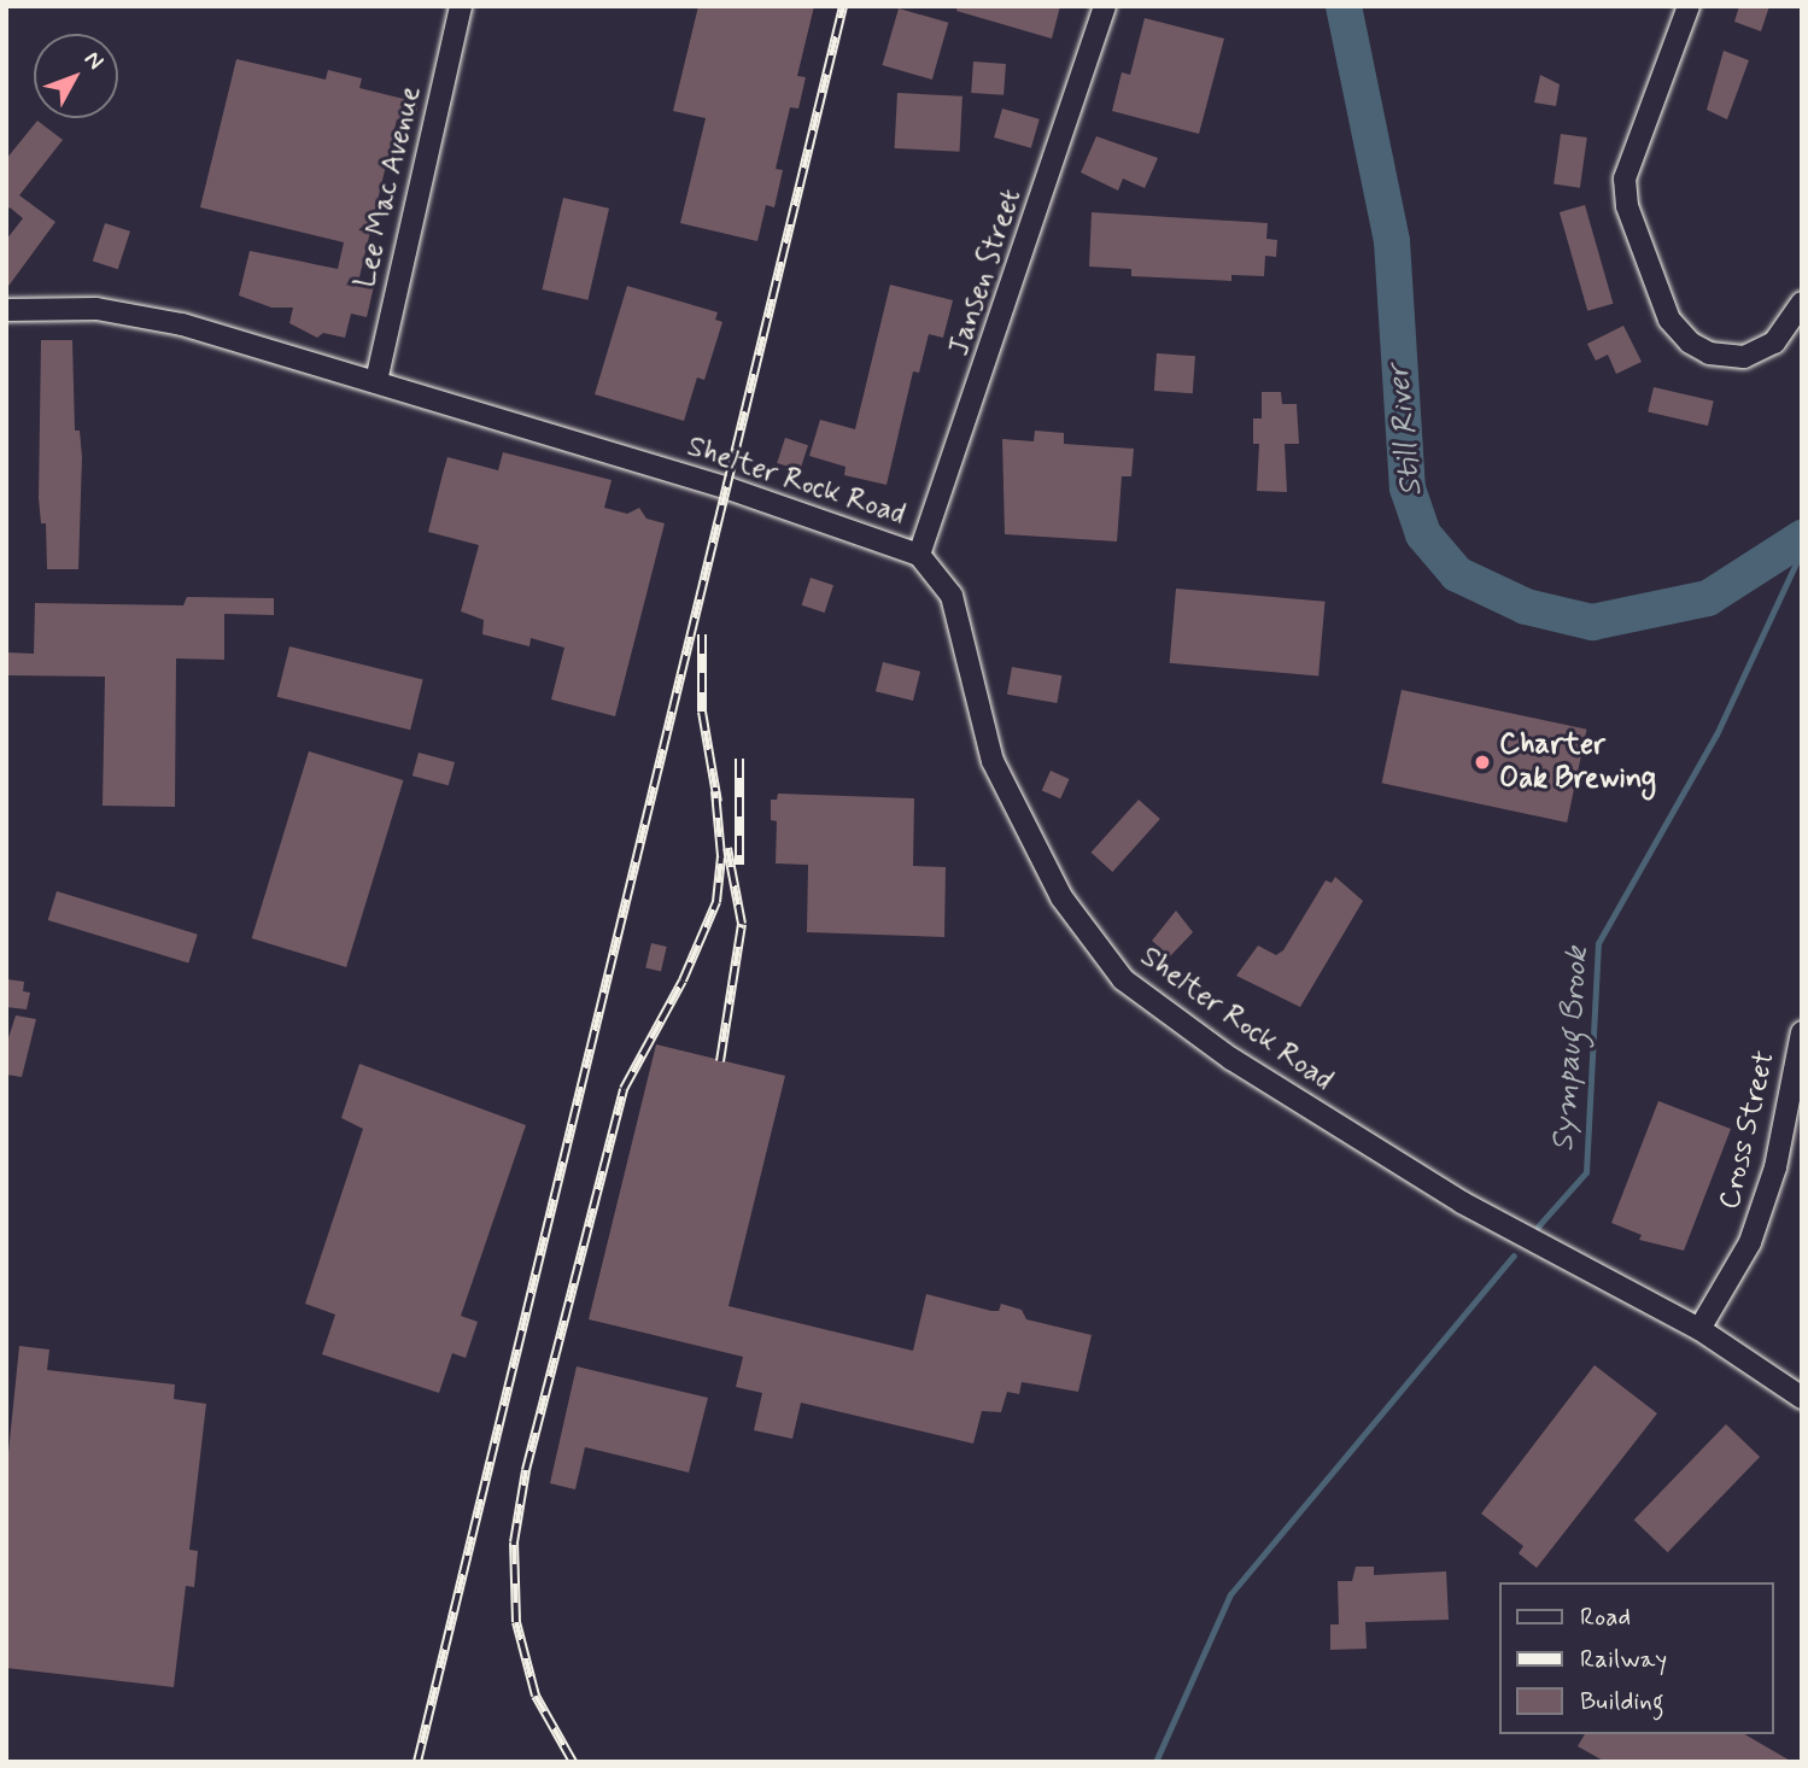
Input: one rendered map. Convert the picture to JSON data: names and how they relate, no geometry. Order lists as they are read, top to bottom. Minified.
{"streets":{"street":["Lee Mac Avenue","Jansen Street","Shelter Rock Road","Cross Street"]},"crossings":[["Lee Mac Avenue","Shelter Rock Road"],["Jansen Street","Shelter Rock Road"],["Shelter Rock Road","Cross Street"]],"water":["Still River","Sympaug Brook"],"places":["Charter Oak Brewing"],"legend":["Road","Railway","Building"],"north":"top right"}
